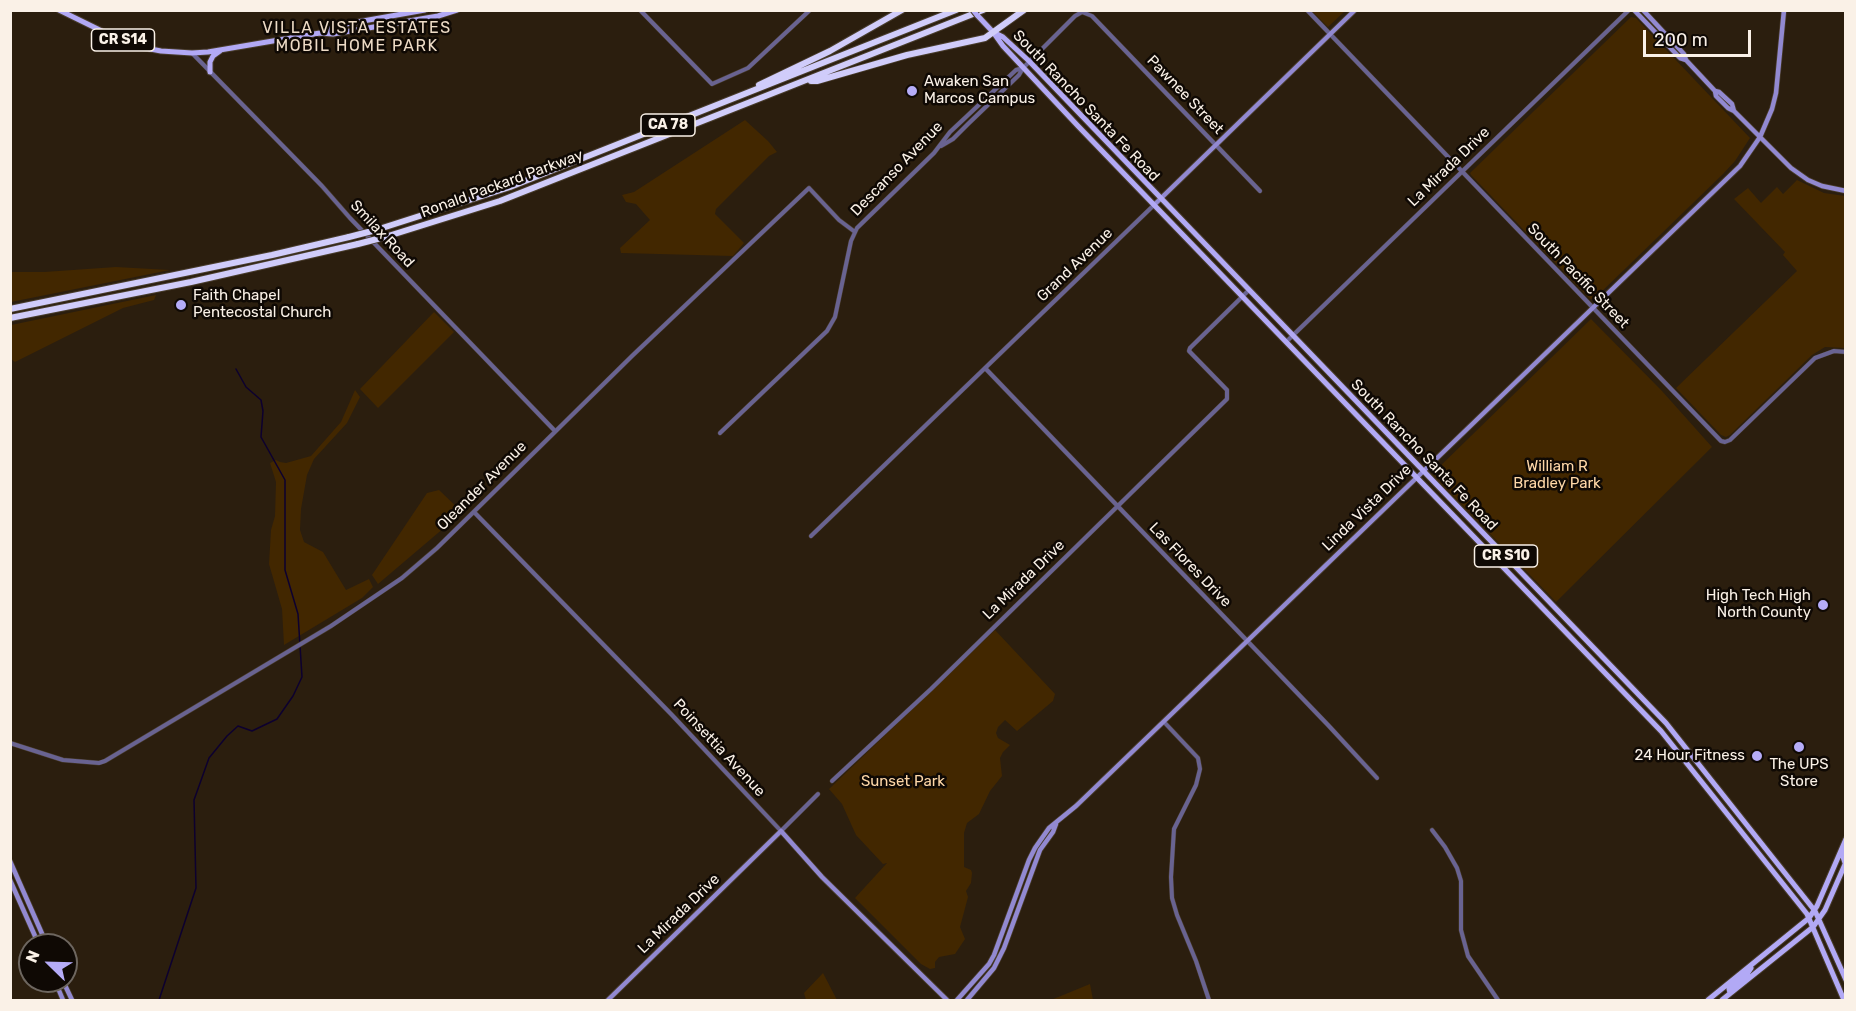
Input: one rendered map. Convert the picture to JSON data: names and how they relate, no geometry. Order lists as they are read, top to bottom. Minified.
{"streets":{"highway":["CA 78","Ronald Packard Parkway"],"main road":["CR S14","South Rancho Santa Fe Road","La Mirada Drive","Grand Avenue","Linda Vista Drive","CR S10","Poinsettia Avenue"],"street":["Pawnee Street","Descanso Avenue","Smilax Road","South Pacific Street","Oleander Avenue","Las Flores Drive"]},"crossings":[["CR S14","Smilax Road"],["Pawnee Street","Descanso Avenue"],["Pawnee Street","Grand Avenue"],["South Rancho Santa Fe Road","La Mirada Drive"],["South Rancho Santa Fe Road","Descanso Avenue"],["South Rancho Santa Fe Road","Grand Avenue"],["South Rancho Santa Fe Road","Linda Vista Drive"],["South Rancho Santa Fe Road","CR S10"],["La Mirada Drive","South Pacific Street"],["La Mirada Drive","Las Flores Drive"],["La Mirada Drive","Poinsettia Avenue"],["Descanso Avenue","Oleander Avenue"],["Smilax Road","Oleander Avenue"],["Grand Avenue","South Pacific Street"],["Grand Avenue","Las Flores Drive"],["South Pacific Street","Linda Vista Drive"],["Oleander Avenue","Poinsettia Avenue"],["Linda Vista Drive","Las Flores Drive"]],"districts":["VILLA VISTA ESTATES MOBIL HOME PARK"],"parks":["William R Bradley Park","Sunset Park"],"places":["Awaken San Marcos Campus","Faith Chapel Pentecostal Church","High Tech High North County","The UPS Store","24 Hour Fitness"],"scale_bar":"200 m","north":"top left"}
